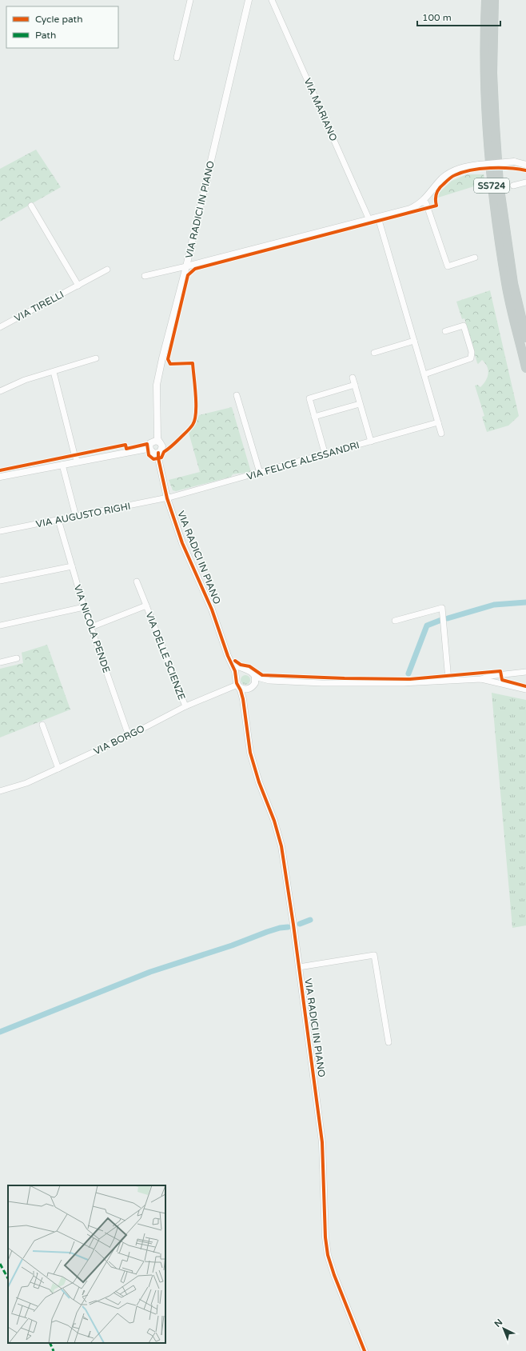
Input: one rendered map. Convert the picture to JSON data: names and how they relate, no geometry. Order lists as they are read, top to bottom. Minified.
{"streets":{"highway":["SS724"],"street":["VIA MARIANO","VIA RADICI IN PIANO","VIA TIRELLI","VIA FELICE ALESSANDRI","VIA AUGUSTO RIGHI","VIA NICOLA PENDE","VIA DELLE SCIENZE","VIA BORGO"]},"crossings":[["VIA RADICI IN PIANO","VIA FELICE ALESSANDRI"],["VIA RADICI IN PIANO","VIA AUGUSTO RIGHI"],["VIA RADICI IN PIANO","VIA BORGO"],["VIA FELICE ALESSANDRI","VIA AUGUSTO RIGHI"],["VIA AUGUSTO RIGHI","VIA NICOLA PENDE"],["VIA NICOLA PENDE","VIA DELLE SCIENZE"],["VIA NICOLA PENDE","VIA BORGO"],["VIA DELLE SCIENZE","VIA BORGO"]],"legend":["Cycle path","Path"],"scale_bar":"100 m","north":"top left"}
